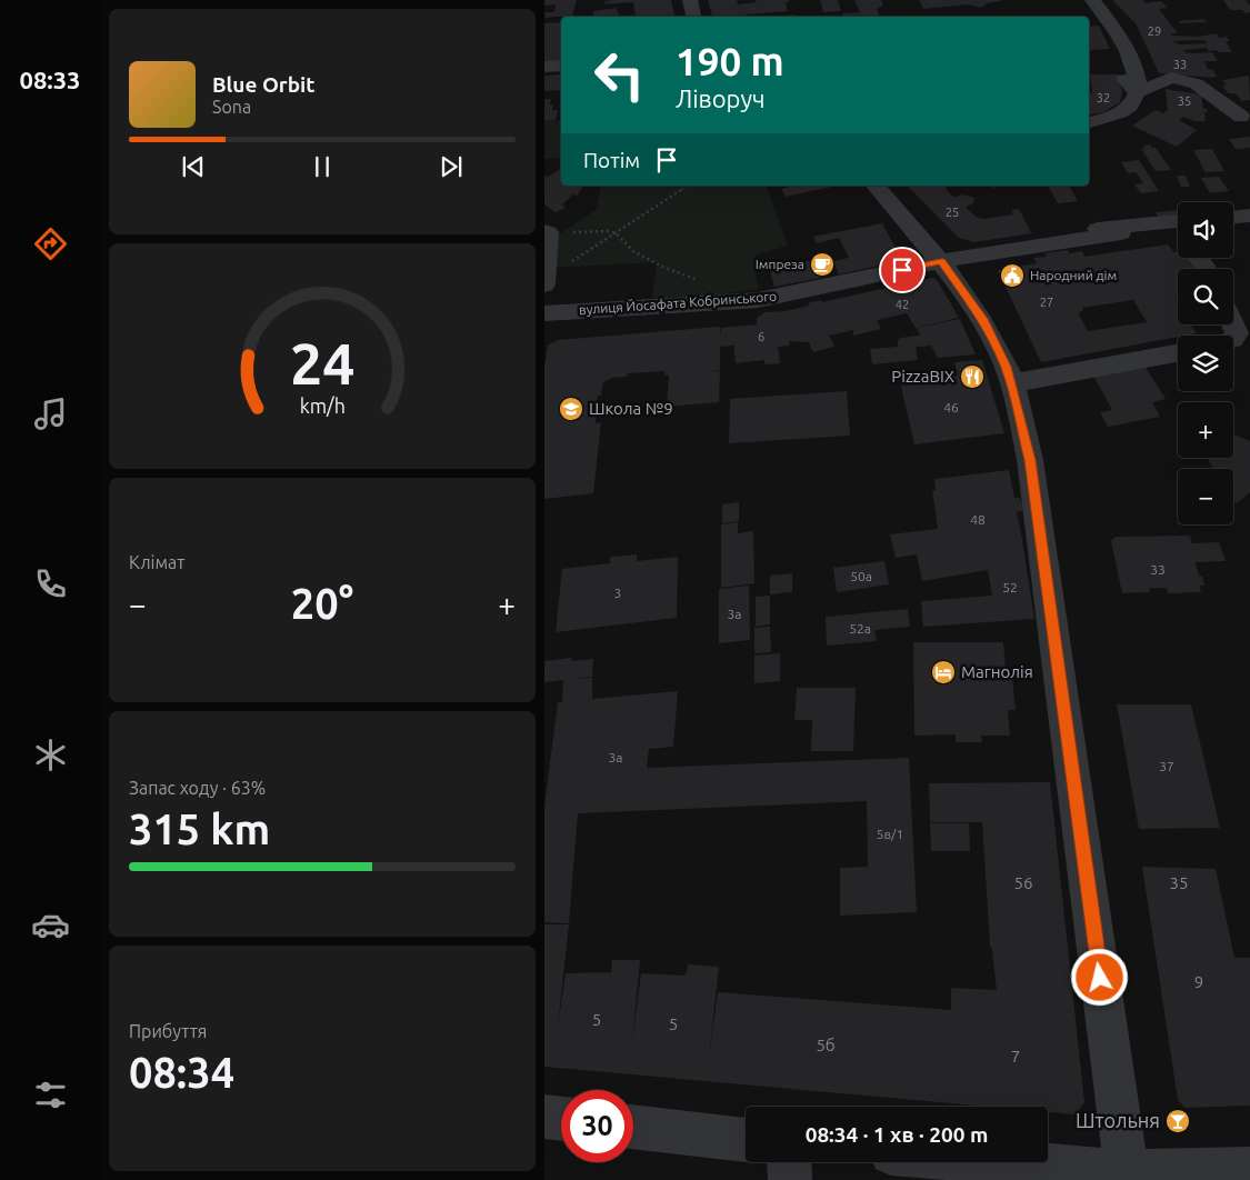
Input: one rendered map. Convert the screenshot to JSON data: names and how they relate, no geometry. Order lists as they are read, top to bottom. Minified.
{"streets":{"street":["вулиця Йосафата Кобринського"]},"places":{"cafe":["Імпреза"],"public building":["Народний дім"],"restaurant":["PizzaBIX"],"school or university":["Школа №9"],"hotel":["Магнолія"],"bar":["Штольня"]},"house_numbers":["29","33","32","35","25","27","42","6","46","48","33","50а","52","3","3а","52а","3а","37","5в/1","56","35","9","5","5","5б","7"],"page":{"tabs":"08:33","turn":["190 m","Ліворуч"],"song":["Blue Orbit","Sona"],"then":"Потім","map_buttons":["+","−"],"tile":["Клімат",["Запас ходу · 63%","315 km"],["Прибуття","08:34"]],"heat":["−","20°","+"],"limit":"30","trip":"08:34 · 1 хв · 200 m","gauge":["24","km/h"]}}
